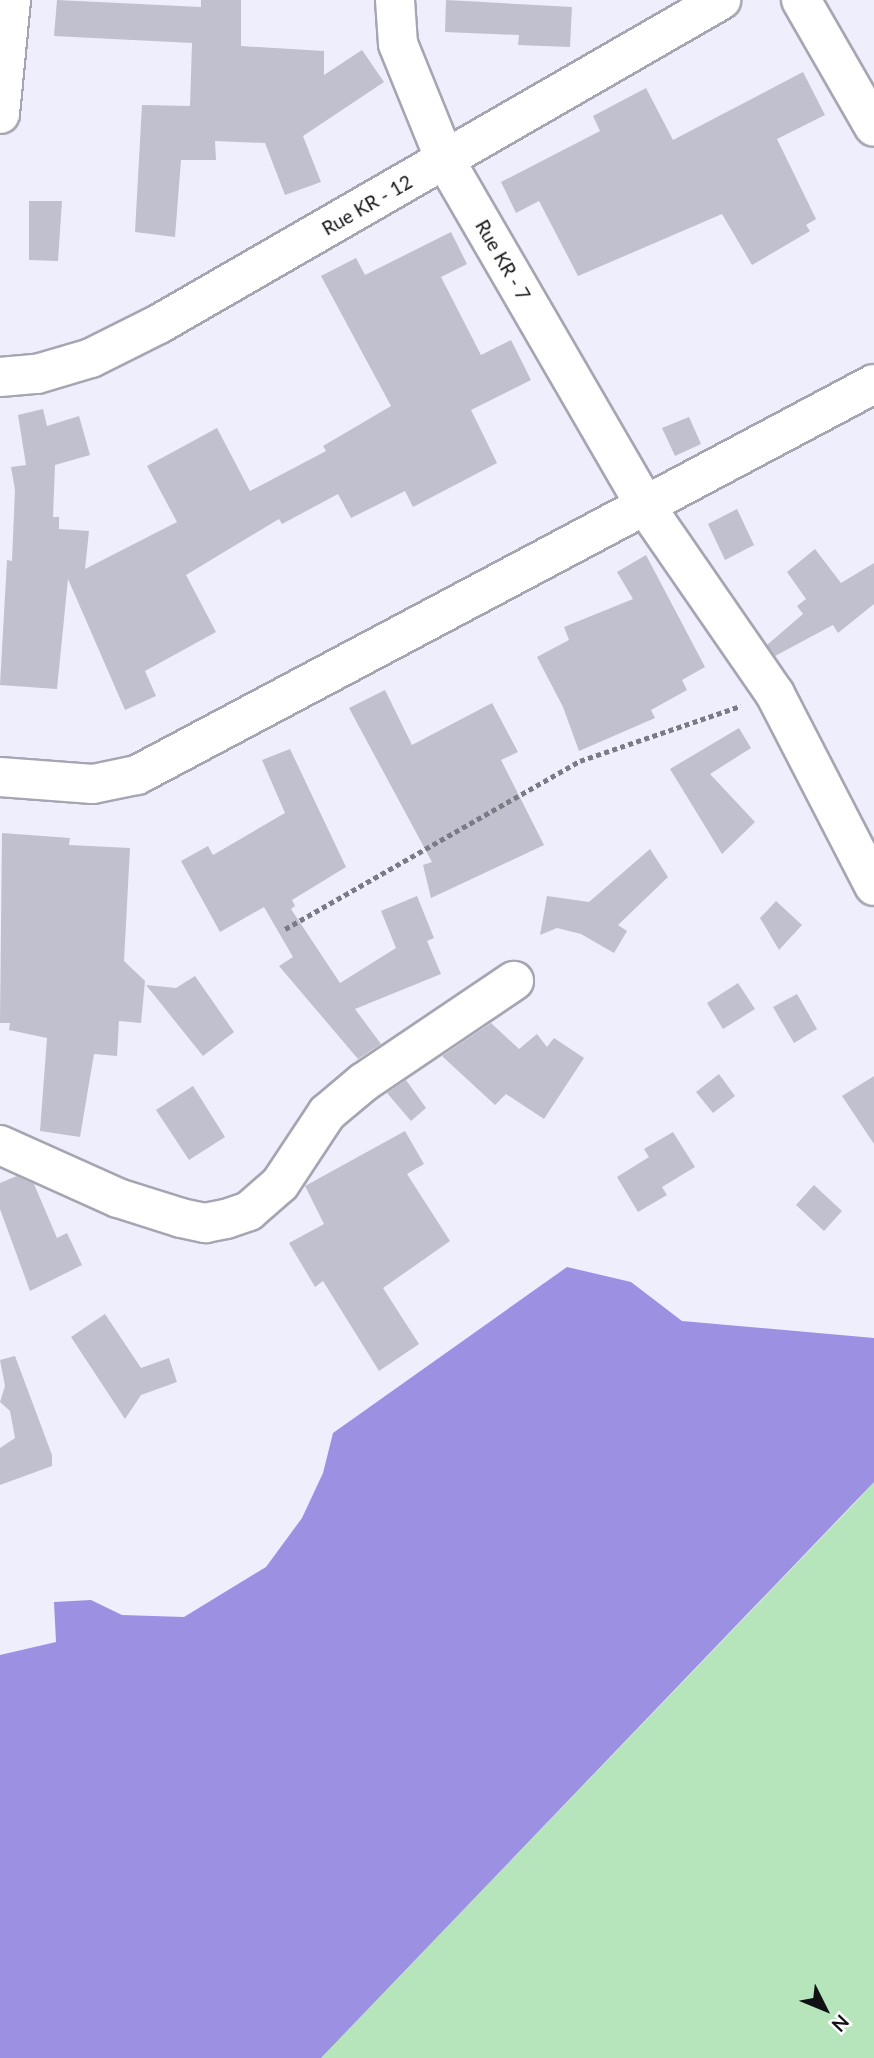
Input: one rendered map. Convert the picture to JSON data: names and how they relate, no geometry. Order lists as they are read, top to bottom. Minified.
{"streets":{"street":["Rue KR - 12","Rue KR - 7"]},"crossings":[["Rue KR - 12","Rue KR - 7"]],"north":"bottom right"}
